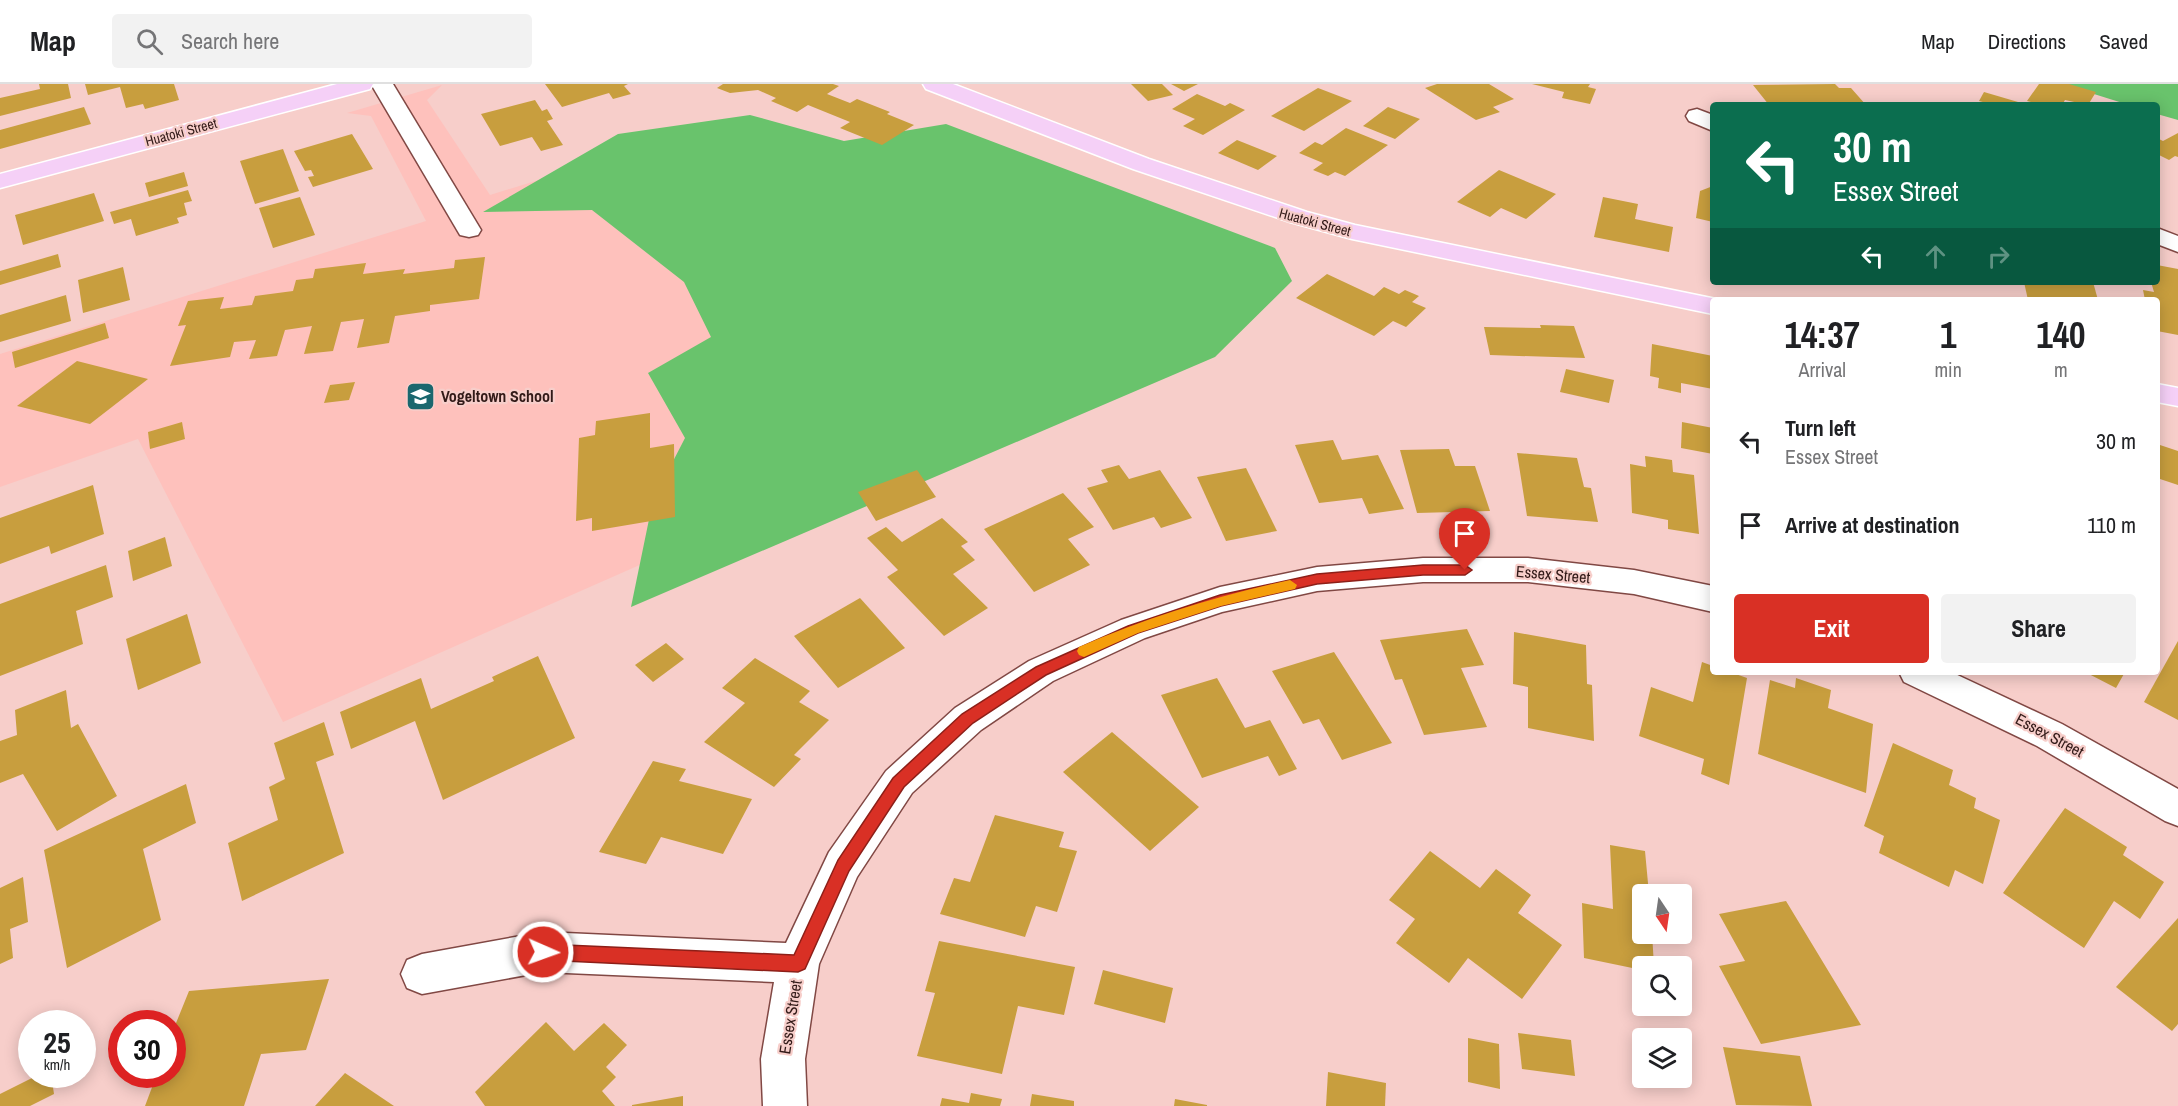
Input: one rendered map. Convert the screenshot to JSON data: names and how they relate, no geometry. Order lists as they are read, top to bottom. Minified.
{"streets":{"main road":["Huatoki Street"],"street":["Essex Street"]},"places":{"school or university":["Vogeltown School"]},"north":"bottom","page":{"header":"Map","search":"Search here","nav":["Map","Directions","Saved"],"turn":["30 m","Essex Street"],"eta":["14:37","Arrival","1","min","140","m"],"list":[{"name":"Turn left","note":"Essex Street","value":"30 m"},{"name":"Arrive at destination","value":"110 m"}],"buttons":["Exit","Share"],"speed":"25 km/h","limit":"30"}}
